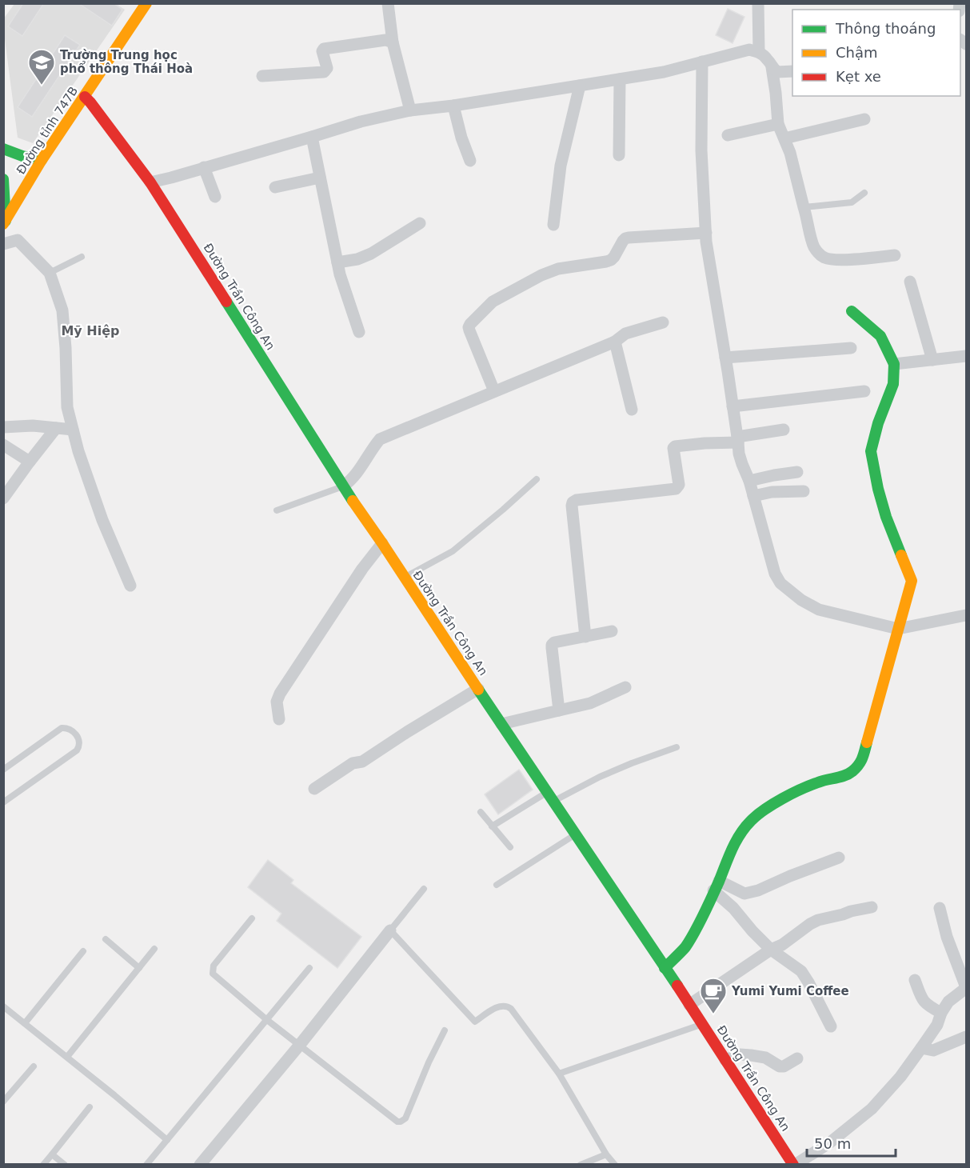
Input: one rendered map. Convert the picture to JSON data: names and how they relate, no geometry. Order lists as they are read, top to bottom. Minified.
{"streets":{"main road":["Đường tỉnh 747B","Đường Trần Công An"]},"crossings":[["Đường tỉnh 747B","Đường Trần Công An"]],"districts":["Mỹ Hiệp"],"places":{"school or university":["Trường Trung học phổ thông Thái Hoà"],"cafe":["Yumi Yumi Coffee"]},"legend":["Thông thoáng","Chậm","Kẹt xe"],"scale_bar":"50 m"}
